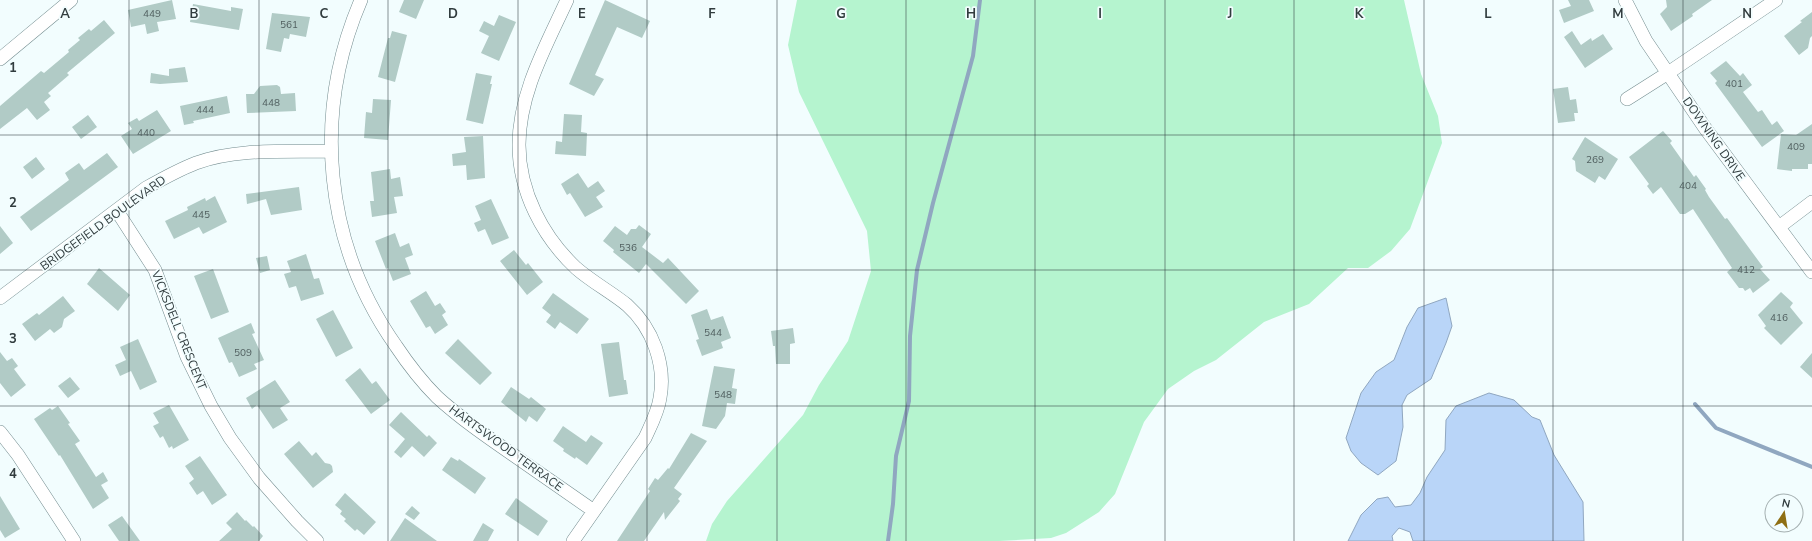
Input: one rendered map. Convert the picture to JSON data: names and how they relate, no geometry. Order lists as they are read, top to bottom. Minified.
{"streets":{"street":["DOWNING DRIVE","BRIDGEFIELD BOULEVARD","VICKSDELL CRESCENT","HARTSWOOD TERRACE"]},"crossings":[["BRIDGEFIELD BOULEVARD","VICKSDELL CRESCENT"],["BRIDGEFIELD BOULEVARD","HARTSWOOD TERRACE"]],"house_numbers":["449","561","401","448","444","440","409","269","404","445","536","412","416","544","509","548"],"north":"top","grid":{"columns":["A","B","C","D","E","F","G","H","I","J","K","L","M","N"],"rows":["1","2","3","4"]}}
